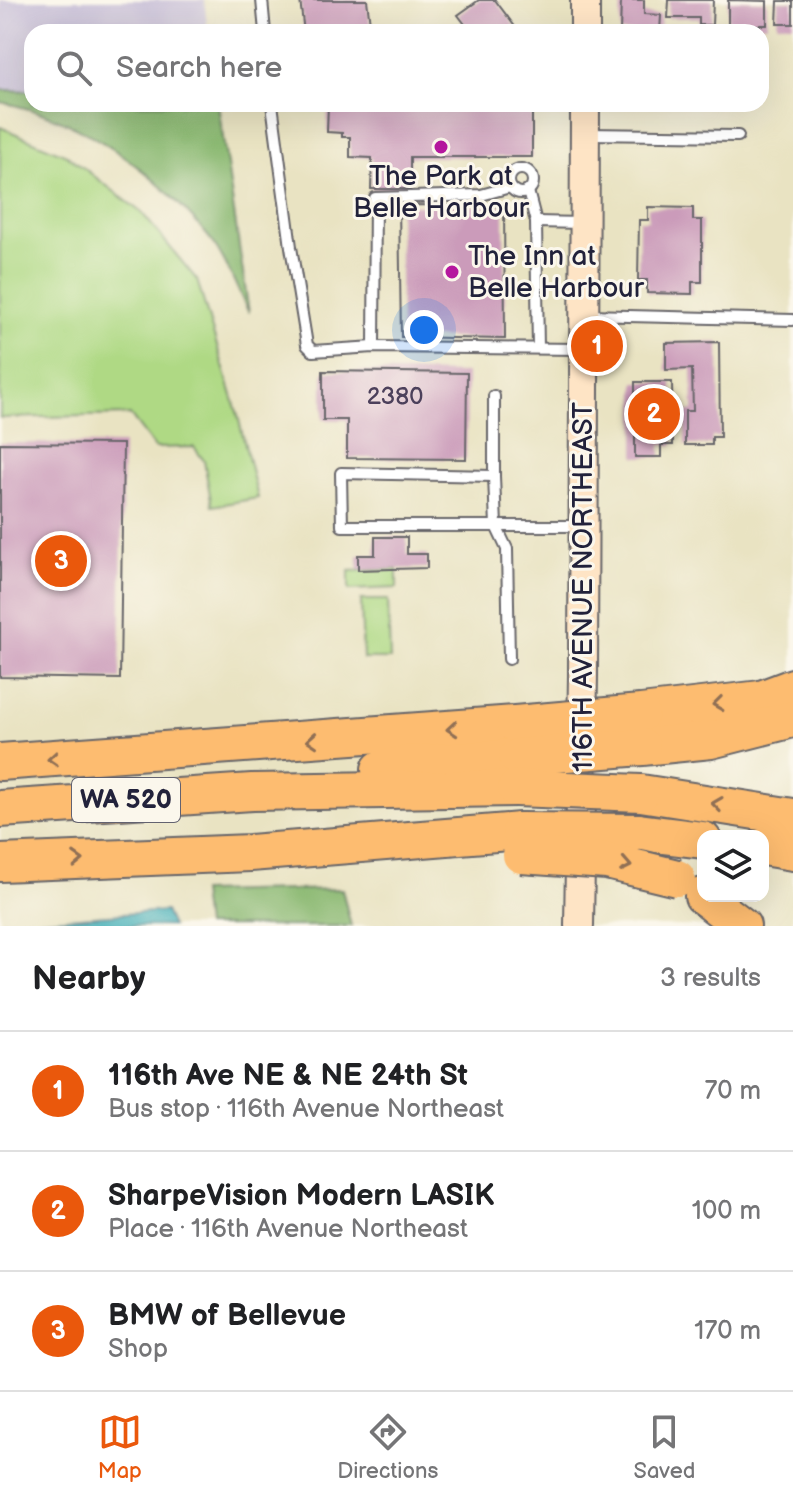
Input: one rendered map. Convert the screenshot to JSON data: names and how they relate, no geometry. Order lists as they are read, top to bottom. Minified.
{"streets":{"highway":["WA 520"],"main road":["116TH AVENUE NORTHEAST"]},"places":["The Park at Belle Harbour","The Inn at Belle Harbour"],"house_numbers":["2380"],"page":{"search":"Search here","pins":["1","2","3"],"heading":["Nearby","3 results"],"list":[{"mark":"1","name":"116th Ave NE & NE 24th St","note":"Bus stop · 116th Avenue Northeast","value":"70 m"},{"mark":"2","name":"SharpeVision Modern LASIK","note":"Place · 116th Avenue Northeast","value":"100 m"},{"mark":"3","name":"BMW of Bellevue","note":"Shop","value":"170 m"}],"nav":["Map","Directions","Saved"]}}
